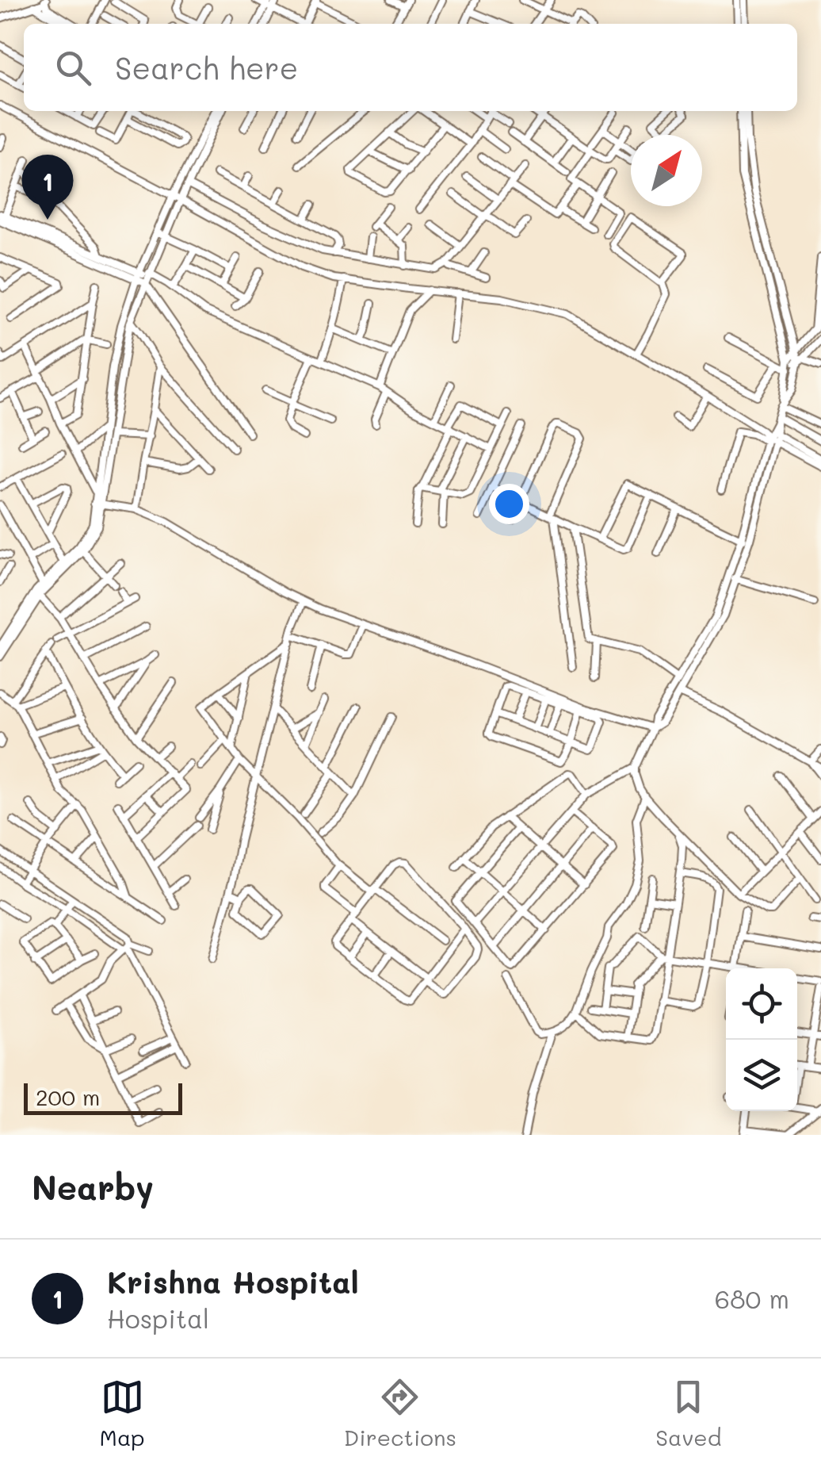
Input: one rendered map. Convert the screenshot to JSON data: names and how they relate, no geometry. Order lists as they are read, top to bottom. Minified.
{"scale_bar":"200 m","north":"top right","page":{"search":"Search here","pins":"1","scale":"200 m","heading":"Nearby","list":[{"mark":"1","name":"Krishna Hospital","note":"Hospital","value":"680 m"}],"nav":["Map","Directions","Saved"]}}
